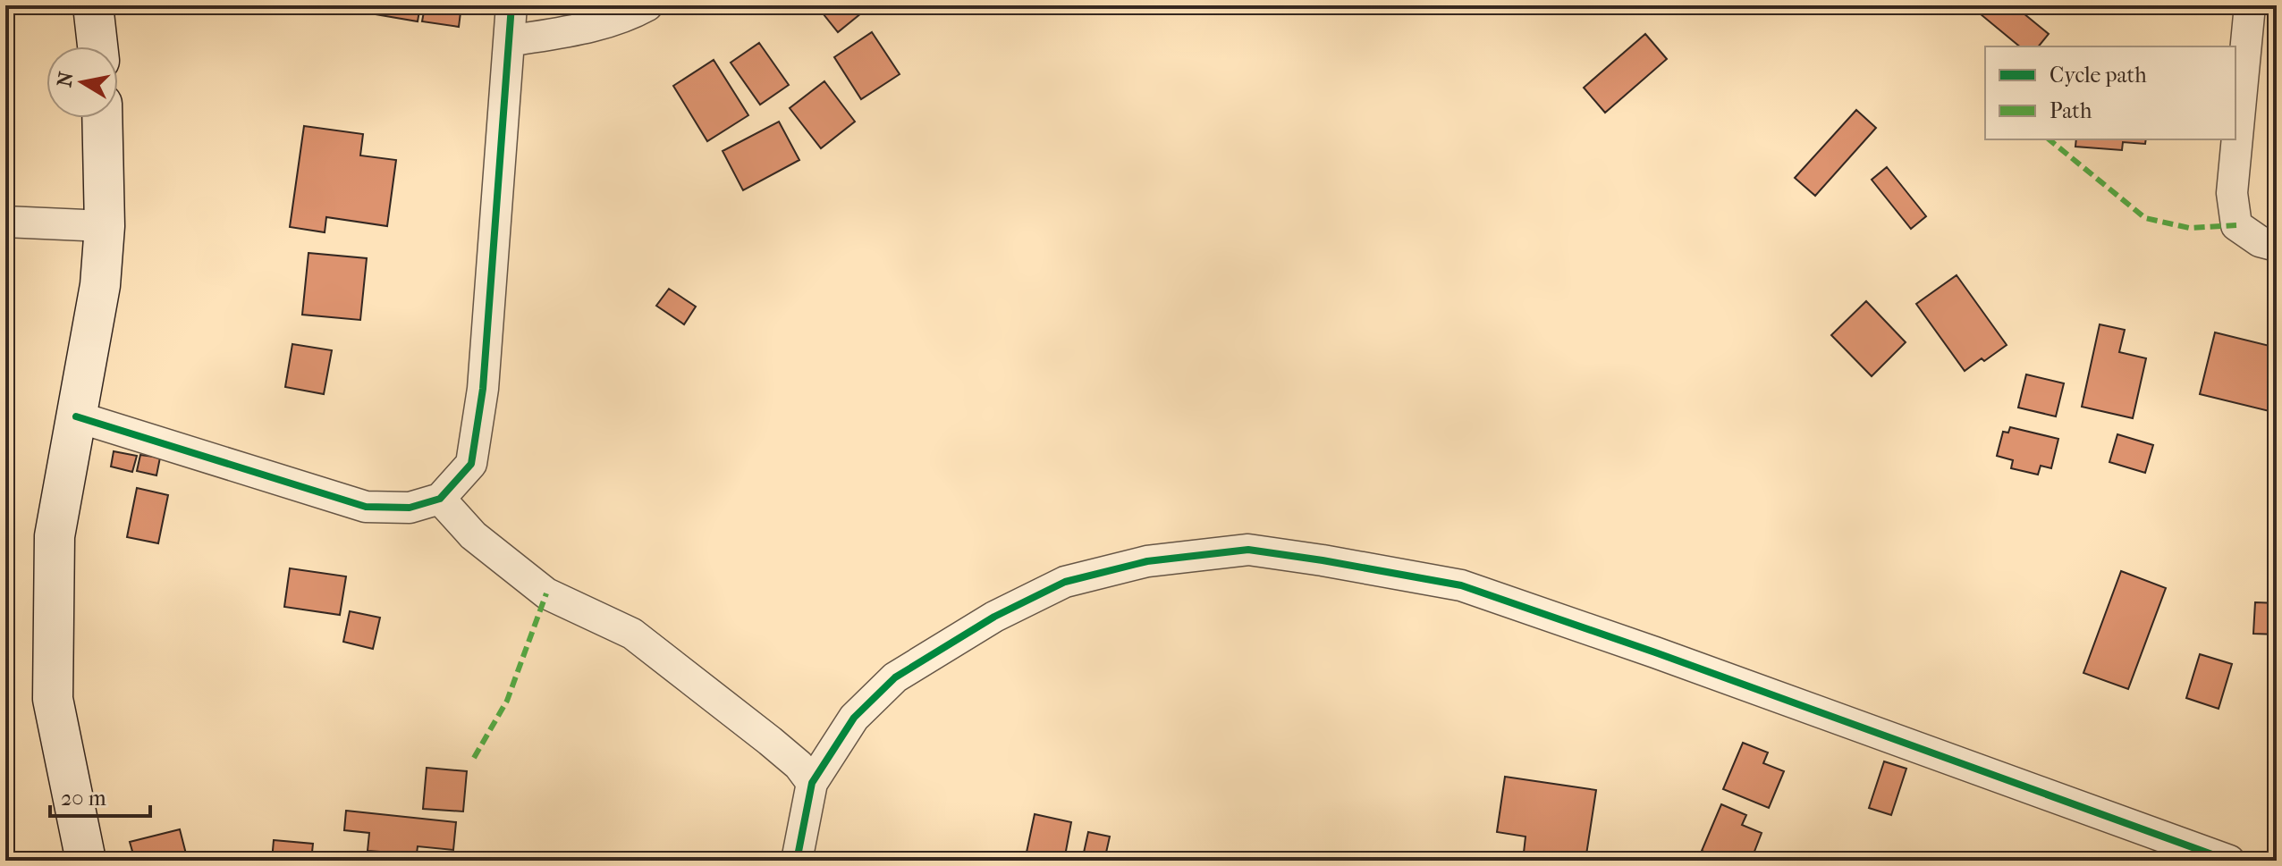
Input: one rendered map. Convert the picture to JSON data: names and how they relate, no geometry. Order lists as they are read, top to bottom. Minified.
{"legend":["Cycle path","Path"],"scale_bar":"20 m","north":"left"}
